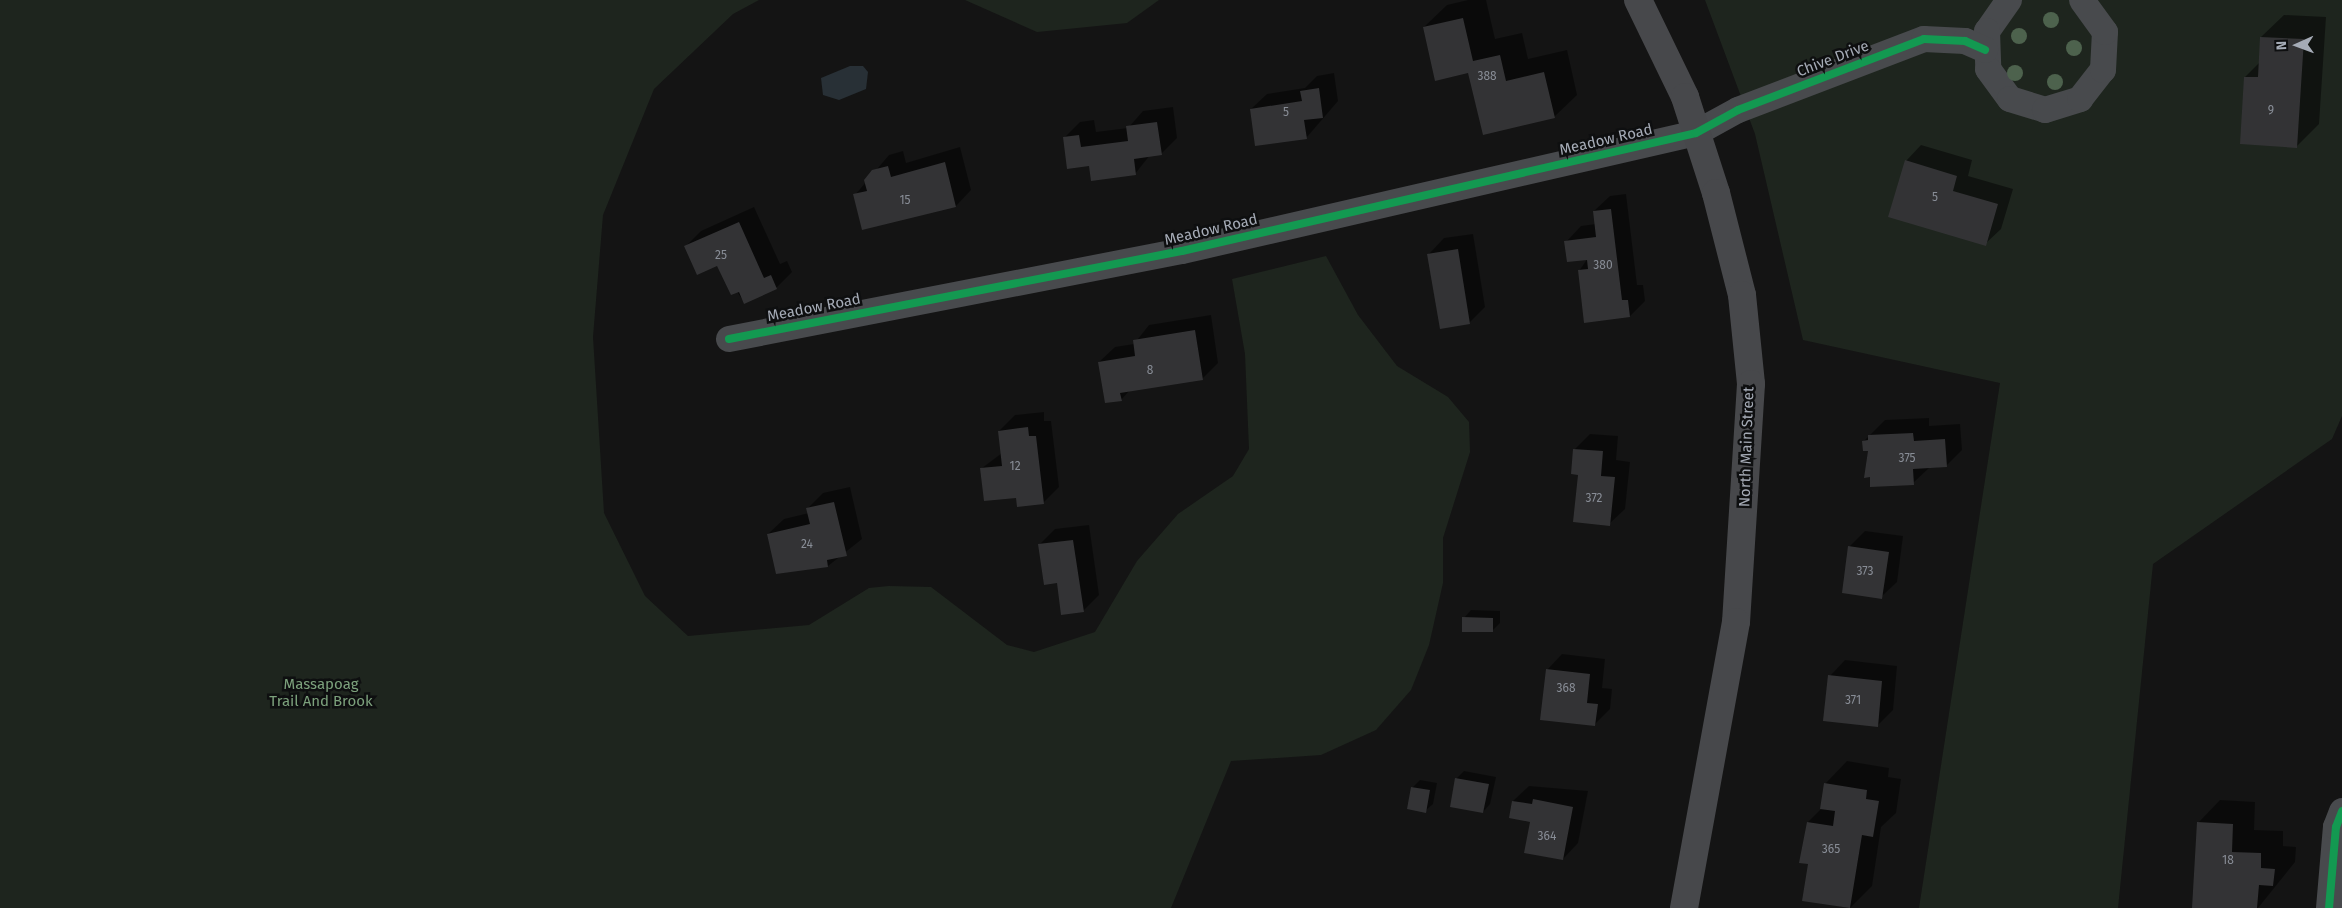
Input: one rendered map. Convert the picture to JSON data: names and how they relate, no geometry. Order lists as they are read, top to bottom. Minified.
{"streets":{"main road":["North Main Street"],"street":["Chive Drive","Meadow Road"]},"crossings":[["Chive Drive","Meadow Road"],["Chive Drive","North Main Street"],["Meadow Road","North Main Street"]],"parks":["Massapoag Trail And Brook"],"house_numbers":["388","9","5","5","15","25","380","8","375","12","372","24","373","368","371","364","365","18"],"north":"left"}
